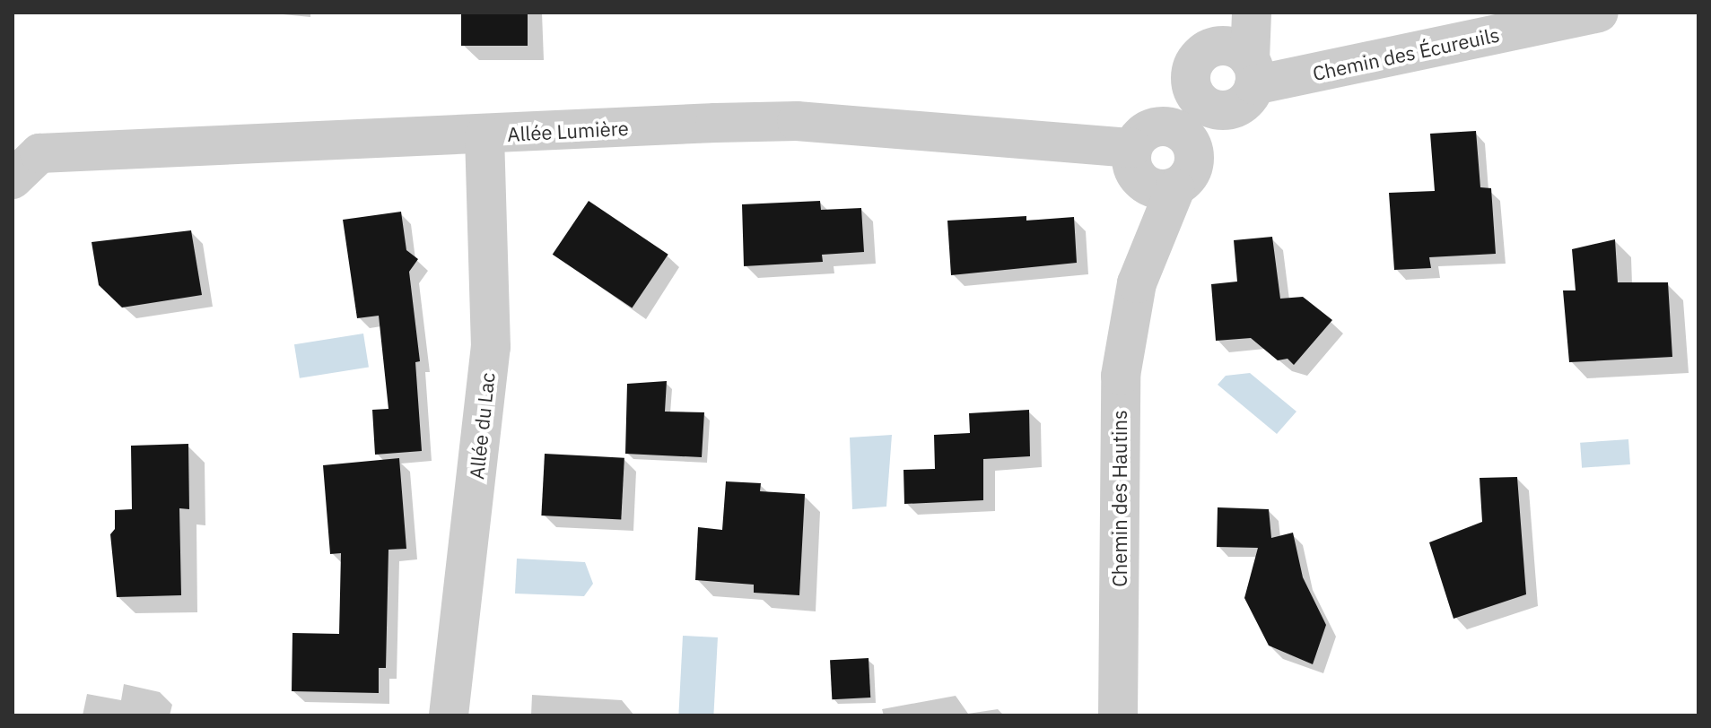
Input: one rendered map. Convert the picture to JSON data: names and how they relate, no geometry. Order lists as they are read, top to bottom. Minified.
{"streets":{"street":["Chemin des Écureuils","Allée Lumière","Allée du Lac","Chemin des Hautins"]},"crossings":[["Chemin des Écureuils","Chemin des Hautins"],["Allée Lumière","Allée du Lac"],["Allée Lumière","Chemin des Hautins"]]}
